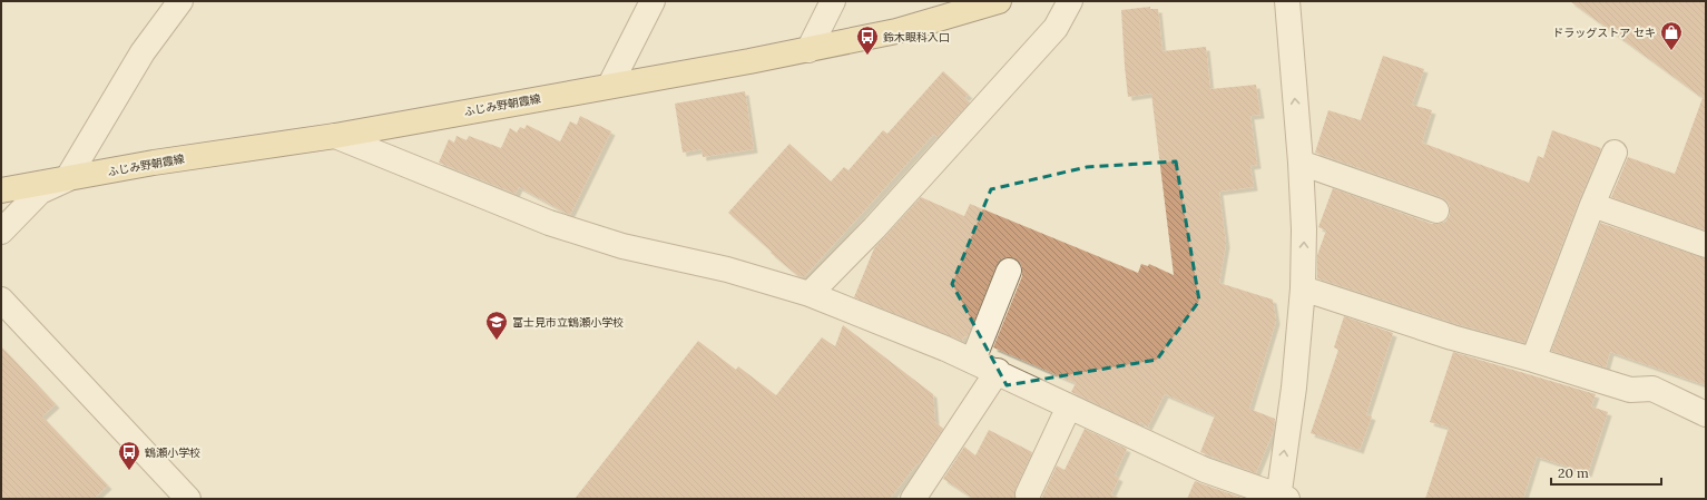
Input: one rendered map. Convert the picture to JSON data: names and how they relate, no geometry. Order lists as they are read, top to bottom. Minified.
{"streets":{"main road":["ふじみ野朝霞線"]},"places":{"shop":["ドラッグストア セキ"],"bus stop":["鈴木眼科入口","鶴瀬小学校"],"school or university":["富士見市立鶴瀬小学校"]},"scale_bar":"20 m"}
